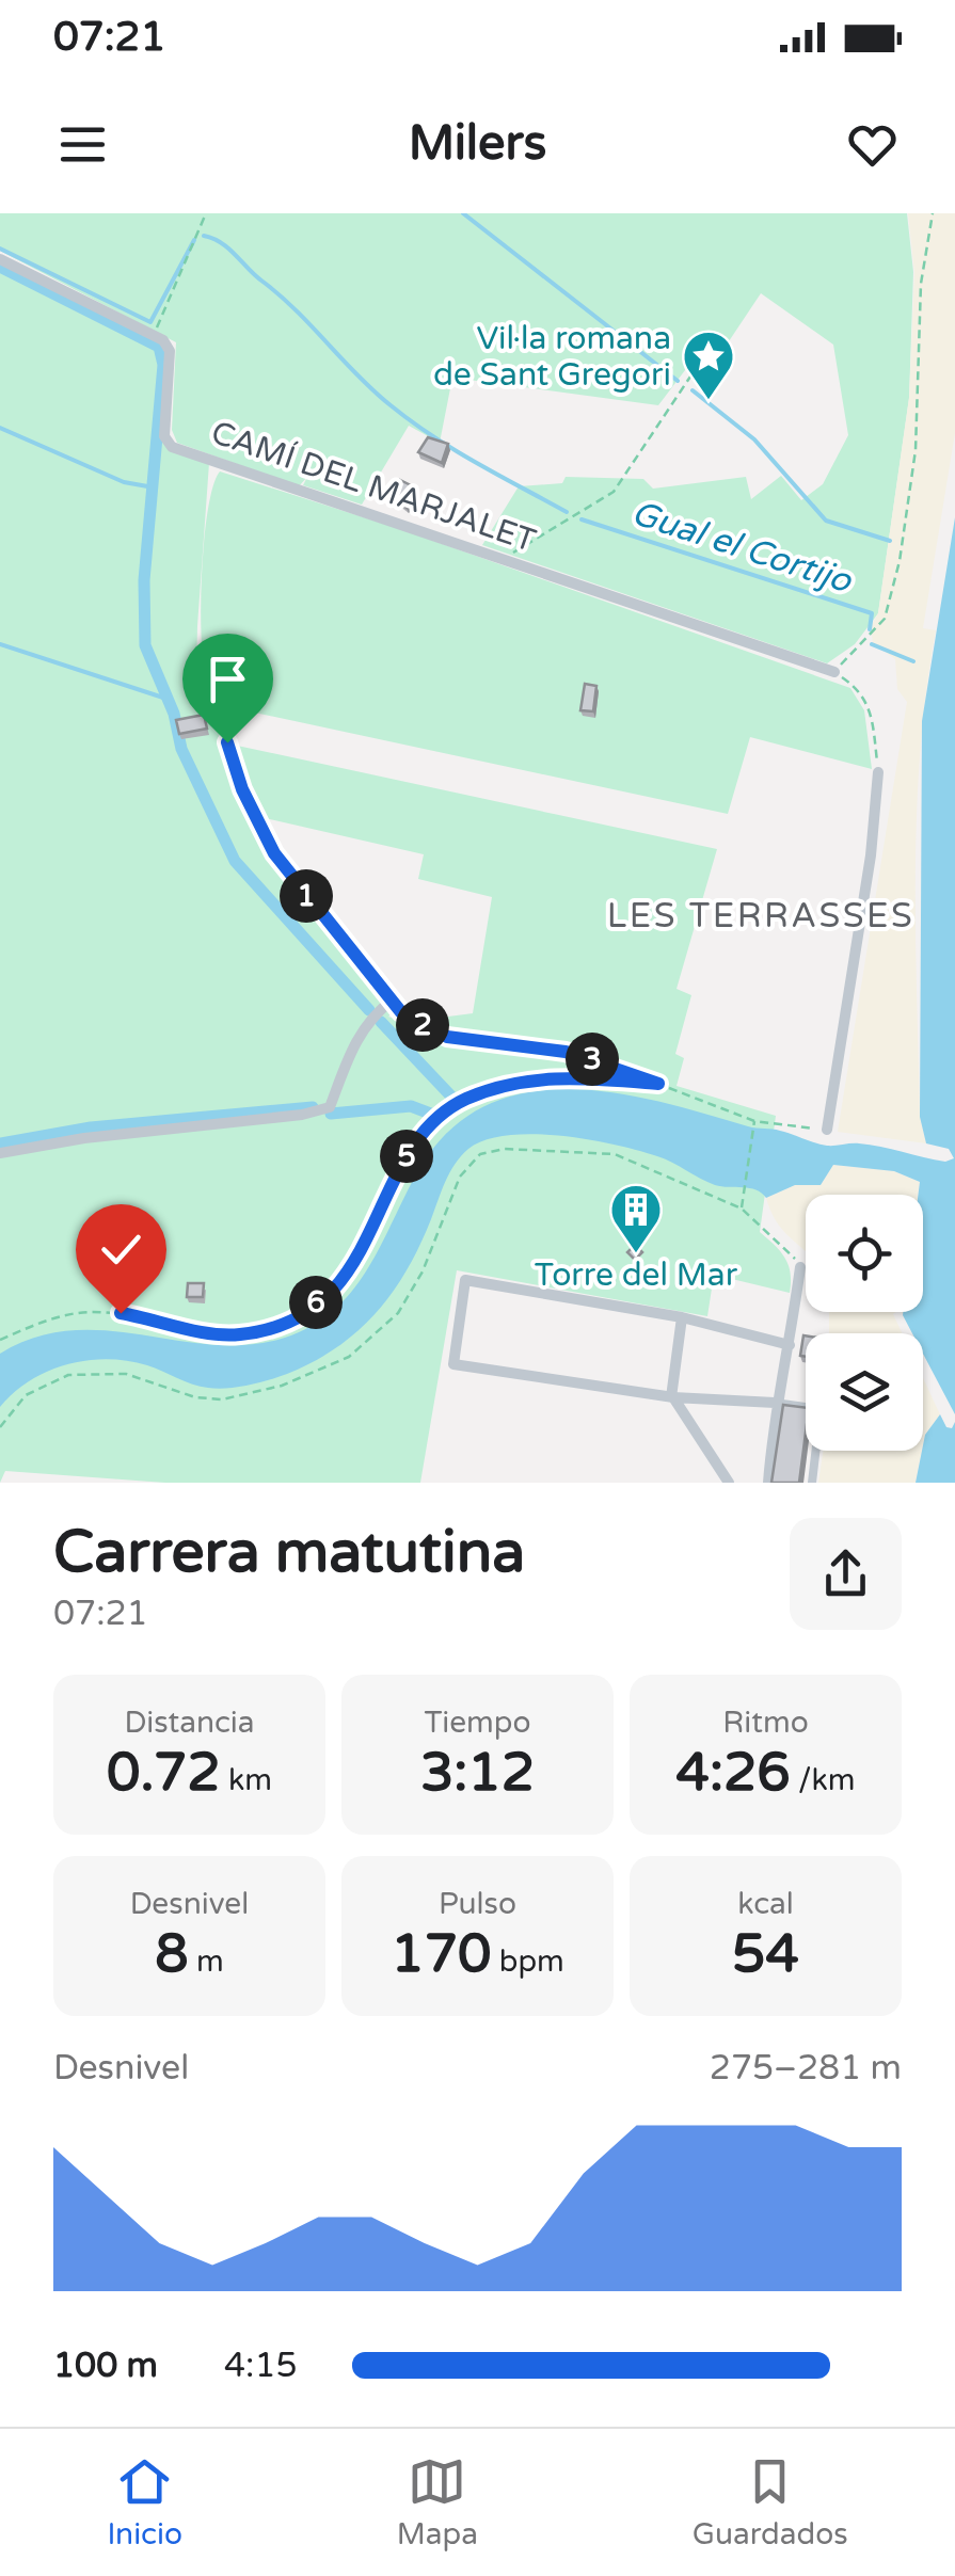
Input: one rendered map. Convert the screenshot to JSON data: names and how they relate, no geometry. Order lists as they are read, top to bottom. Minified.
{"streets":{"street":["CAMÍ DEL MARJALET"]},"districts":["LES TERRASSES"],"water":["Gual el Cortijo"],"places":{"place":["Vil·la romana de Sant Gregori"],"building":["Torre del Mar"]},"page":{"status":"07:21","header":"Milers","pins":["1","2","3","5","6"],"heading":["Carrera matutina","07:21"],"stats":[["Distancia","0.72 km"],["Tiempo","3:12"],["Ritmo","4:26 /km"],["Desnivel","8 m"],["Pulso","170 bpm"],["kcal","54"]],"chart":["Desnivel","275–281 m"],"list":[{"name":"100 m","note":"4:15"}],"tabs":["Inicio","Mapa","Guardados"]}}
